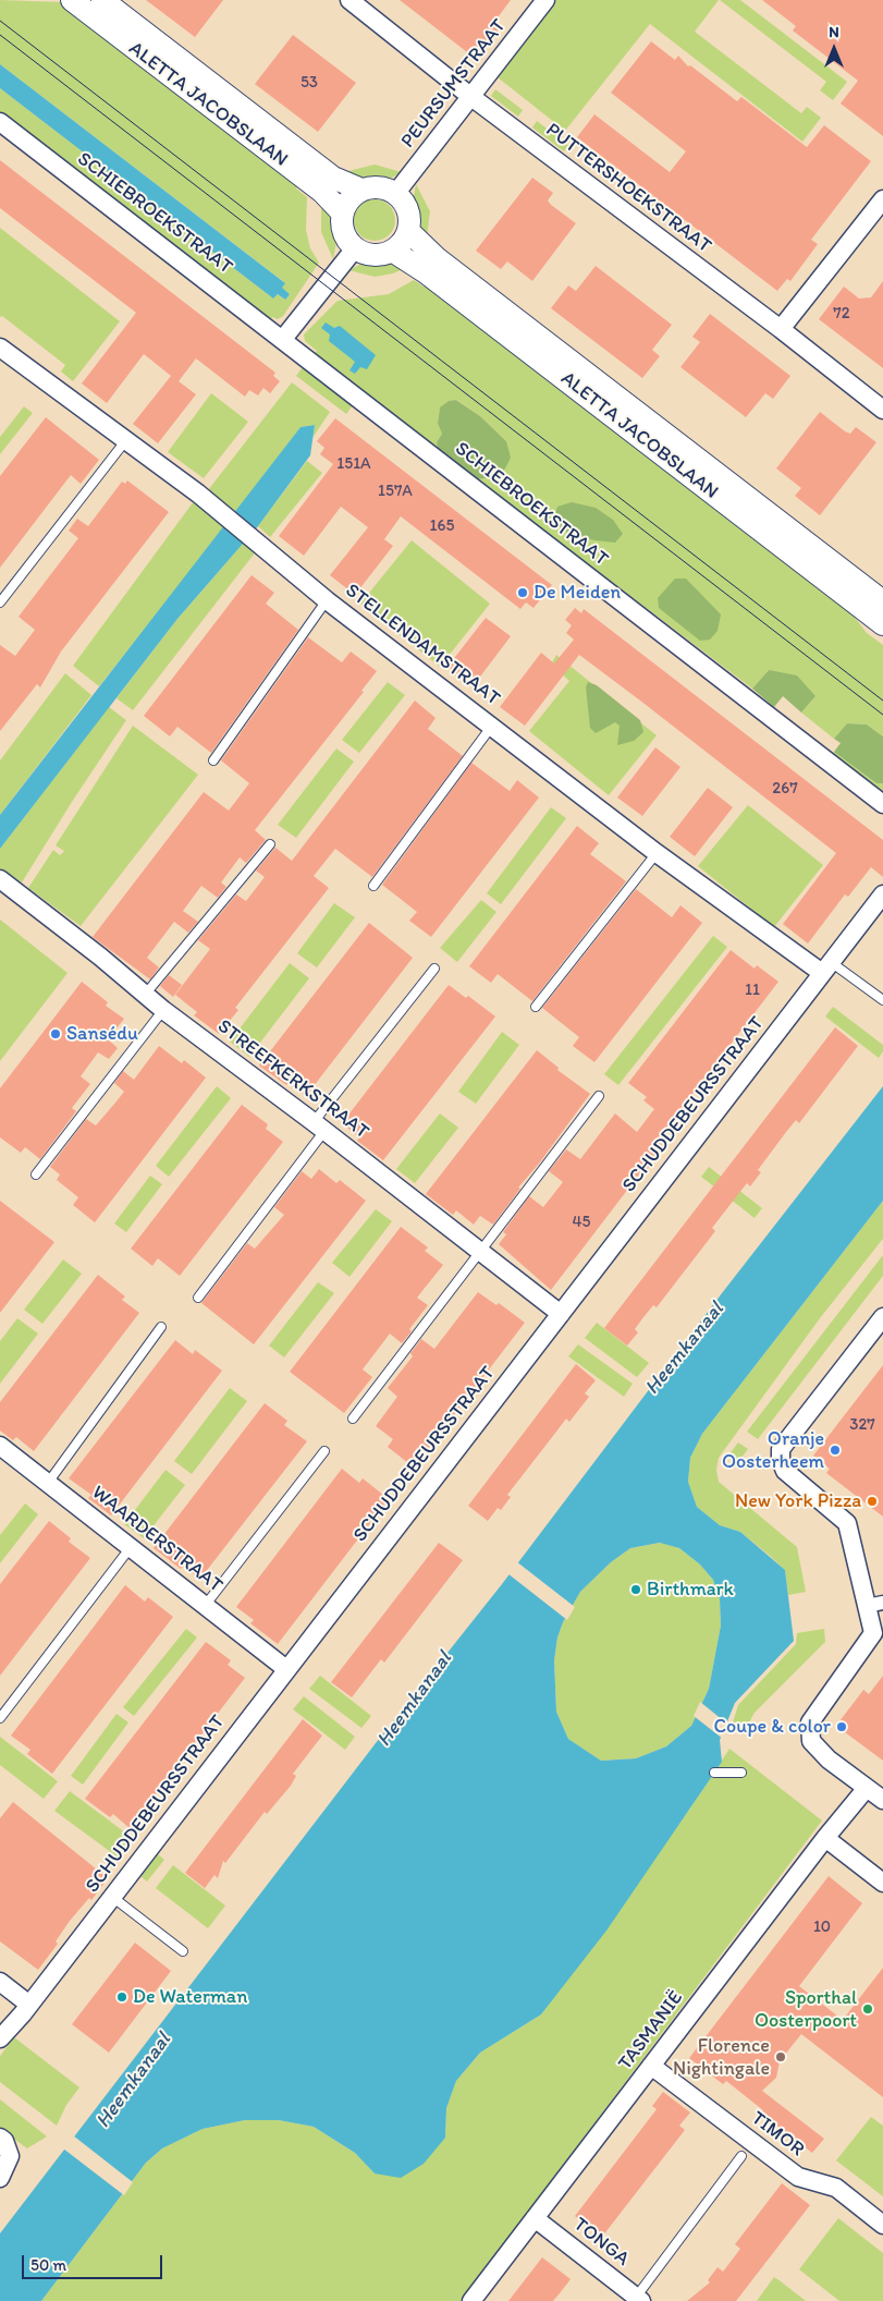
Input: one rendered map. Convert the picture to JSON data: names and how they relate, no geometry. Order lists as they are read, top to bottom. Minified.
{"streets":{"street":["PEURSUMSTRAAT","ALETTA JACOBSLAAN","PUTTERSHOEKSTRAAT","SCHIEBROEKSTRAAT","STELLENDAMSTRAAT","STREEFKERKSTRAAT","SCHUDDEBEURSSTRAAT","WAARDERSTRAAT","TASMANIË","TIMOR","TONGA"]},"crossings":[["PEURSUMSTRAAT","ALETTA JACOBSLAAN"],["PEURSUMSTRAAT","PUTTERSHOEKSTRAAT"],["STELLENDAMSTRAAT","SCHUDDEBEURSSTRAAT"],["STREEFKERKSTRAAT","SCHUDDEBEURSSTRAAT"],["SCHUDDEBEURSSTRAAT","WAARDERSTRAAT"],["TASMANIË","TIMOR"],["TASMANIË","TONGA"]],"water":["Heemkanaal"],"places":["De Meiden","Sansédu","Oranje Oosterheem","New York Pizza","Birthmark","Coupe & color","De Waterman","Sporthal Oosterpoort","Florence Nightingale"],"house_numbers":["53","72","151A","157A","165","267","11","45","327","10"],"scale_bar":"50 m","north":"top"}
